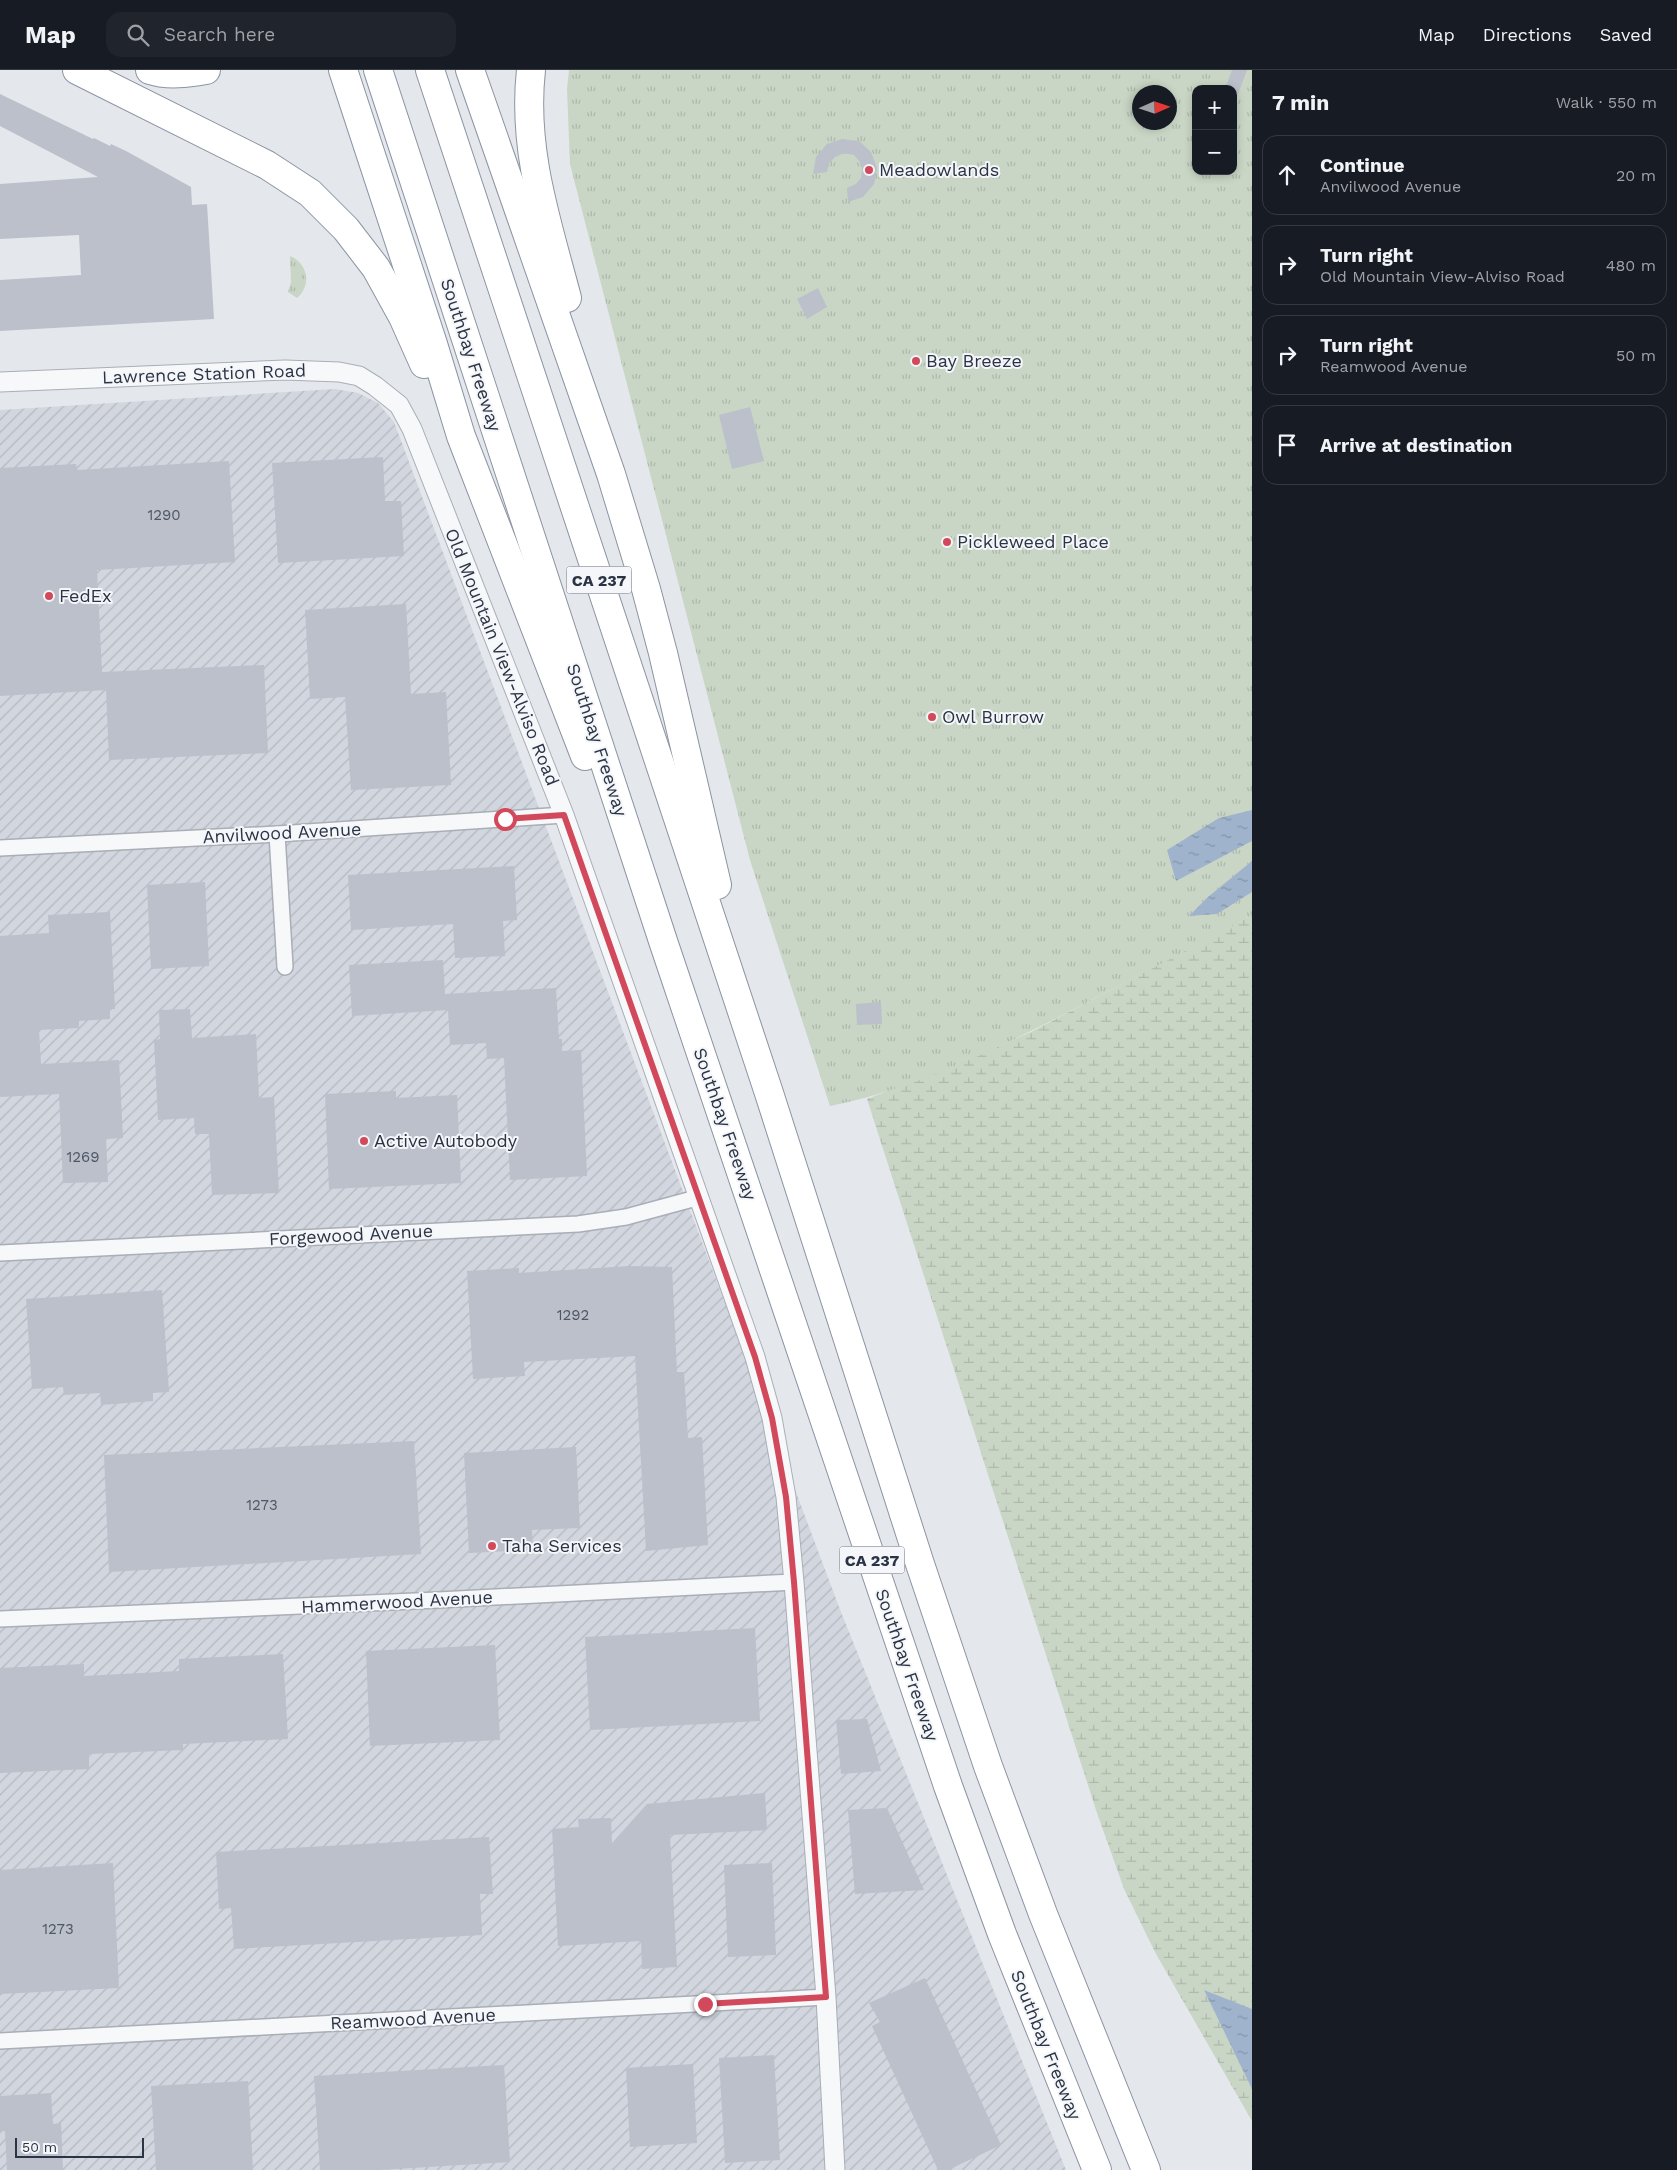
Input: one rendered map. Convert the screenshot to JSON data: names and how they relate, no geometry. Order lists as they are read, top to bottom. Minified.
{"streets":{"highway":["Southbay Freeway","CA 237"],"street":["Lawrence Station Road","Old Mountain View-Alviso Road","Anvilwood Avenue","Forgewood Avenue","Hammerwood Avenue","Reamwood Avenue"]},"crossings":[["Lawrence Station Road","Old Mountain View-Alviso Road"],["Old Mountain View-Alviso Road","Anvilwood Avenue"],["Old Mountain View-Alviso Road","Forgewood Avenue"],["Old Mountain View-Alviso Road","Hammerwood Avenue"],["Old Mountain View-Alviso Road","Reamwood Avenue"]],"places":["Meadowlands","Bay Breeze","Pickleweed Place","FedEx","Owl Burrow","Active Autobody","Taha Services"],"house_numbers":["1290","1269","1292","1273","1273"],"scale_bar":"50 m","north":"right","page":{"header":"Map","search":"Search here","nav":["Map","Directions","Saved"],"heading":["7 min","Walk · 550 m"],"map_buttons":["+","−"],"list":[["Continue","Anvilwood Avenue","20 m"],["Turn right","Old Mountain View-Alviso Road","480 m"],["Turn right","Reamwood Avenue","50 m"],"Arrive at destination"],"scale":"50 m"}}
